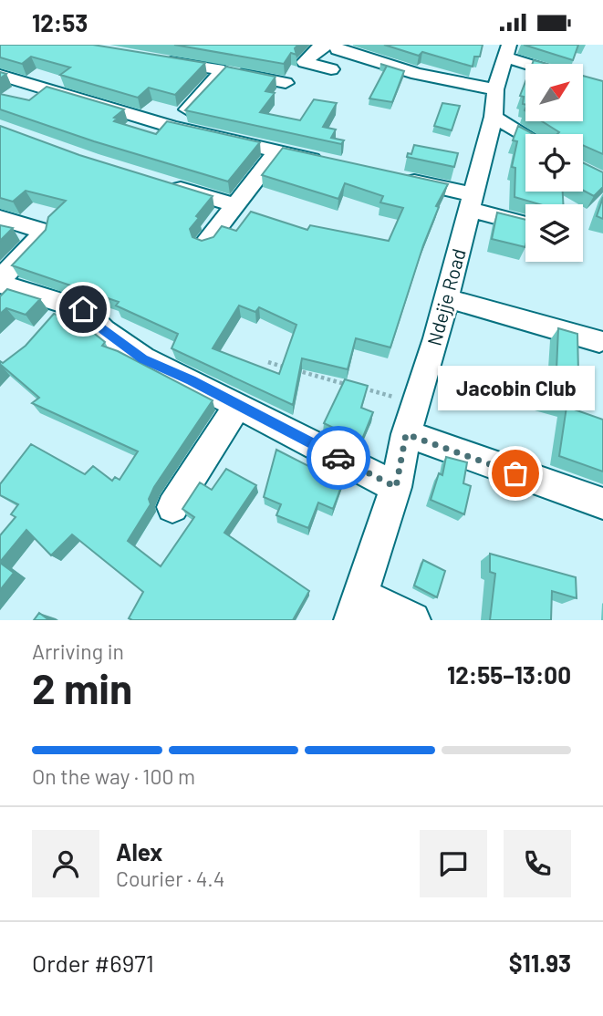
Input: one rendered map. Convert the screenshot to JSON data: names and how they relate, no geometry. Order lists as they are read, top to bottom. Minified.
{"streets":{"street":["Ndejje Road"]},"places":["Jacobin Club"],"north":"top right","page":{"status":"12:53","bubble":"Jacobin Club","heading":["2 min","Arriving in","12:55–13:00"],"panel":["Alex","Courier · 4.4","Order #6971","$11.93"],"bar":"On the way · 100 m"}}
